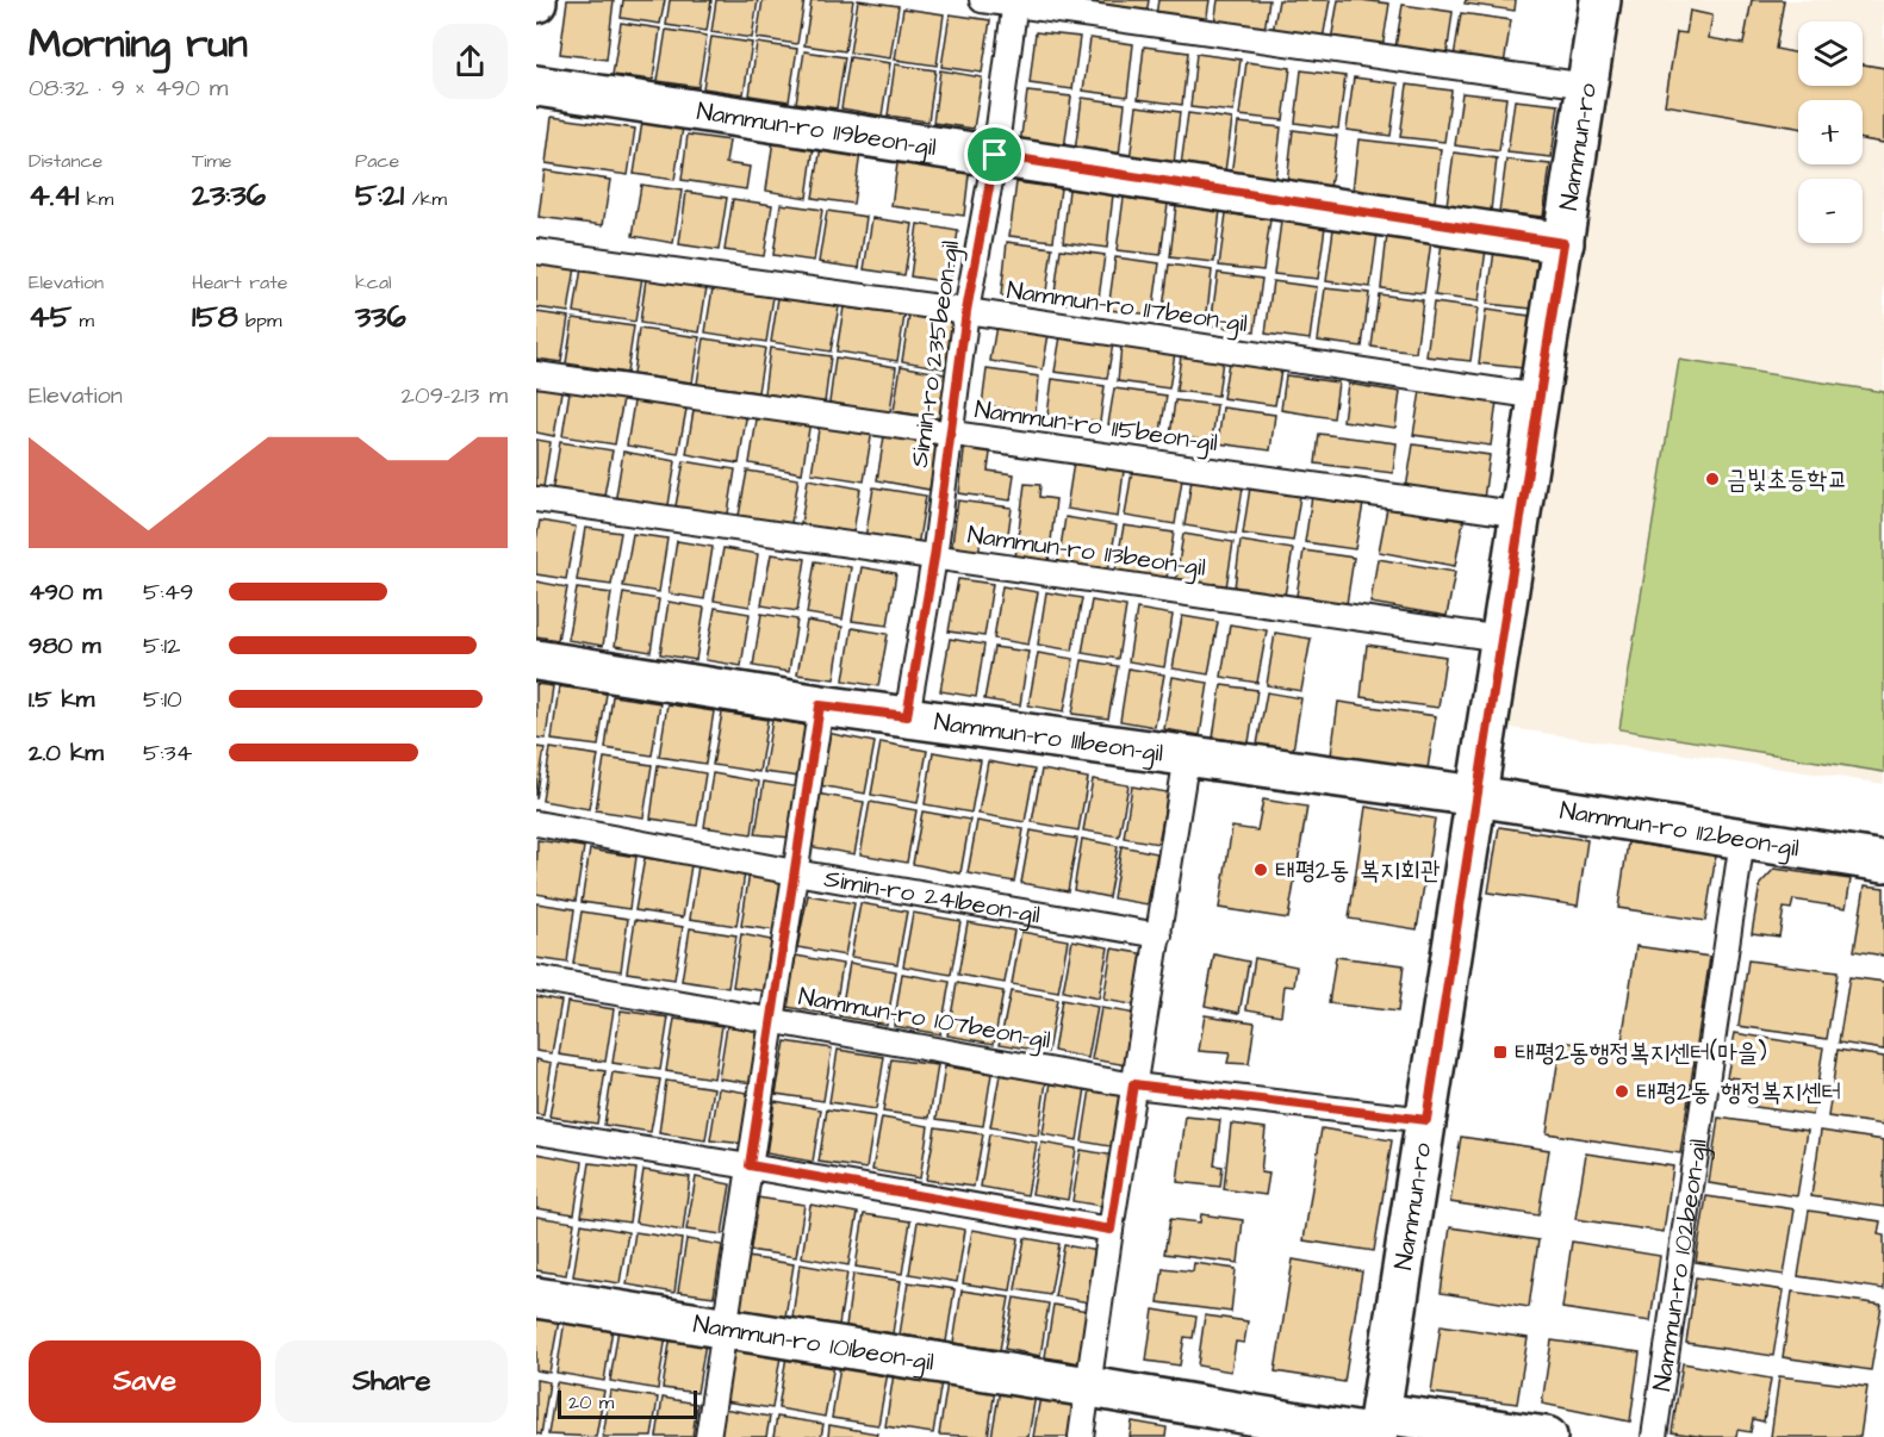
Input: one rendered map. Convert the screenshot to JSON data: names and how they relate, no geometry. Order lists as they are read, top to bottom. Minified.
{"streets":{"street":["Nammun-ro 119beon-gil","Nammun-ro","Nammun-ro 111beon-gil","Nammun-ro 112beon-gil","Nammun-ro 101beon-gil"],"lane":["Nammun-ro 117beon-gil","Simin-ro 235beon-gil","Nammun-ro 115beon-gil","Nammun-ro 113beon-gil","Simin-ro 241beon-gil","Nammun-ro 107beon-gil","Nammun-ro 102beon-gil"]},"crossings":[["Nammun-ro 119beon-gil","Nammun-ro"],["Nammun-ro 119beon-gil","Simin-ro 235beon-gil"],["Nammun-ro","Nammun-ro 117beon-gil"],["Nammun-ro","Nammun-ro 115beon-gil"],["Nammun-ro","Nammun-ro 113beon-gil"],["Nammun-ro","Nammun-ro 111beon-gil"],["Nammun-ro","Nammun-ro 112beon-gil"],["Nammun-ro","Nammun-ro 107beon-gil"],["Nammun-ro","Nammun-ro 101beon-gil"],["Nammun-ro 117beon-gil","Simin-ro 235beon-gil"],["Simin-ro 235beon-gil","Nammun-ro 115beon-gil"],["Simin-ro 235beon-gil","Nammun-ro 113beon-gil"],["Simin-ro 235beon-gil","Nammun-ro 111beon-gil"],["Nammun-ro 111beon-gil","Nammun-ro 112beon-gil"],["Nammun-ro 112beon-gil","Nammun-ro 102beon-gil"]],"places":{"other":["금빛초등학교","태평2동 복지회관","태평2동 행정복지센터"],"transit":["태평2동행정복지센터(마을)"]},"scale_bar":"20 m","page":{"heading":["Morning run","08:32 · 9 × 490 m"],"map_buttons":["+","−"],"stats":[["Distance","4.41 km"],["Time","23:36"],["Pace","5:21 /km"],["Elevation","45 m"],["Heart rate","158 bpm"],["kcal","336"]],"chart":["Elevation","209–213 m"],"list":[{"name":"490 m","note":"5:49"},{"name":"980 m","note":"5:12"},{"name":"1.5 km","note":"5:10"},{"name":"2.0 km","note":"5:34"}],"buttons":["Save","Share"],"scale":"20 m"}}
